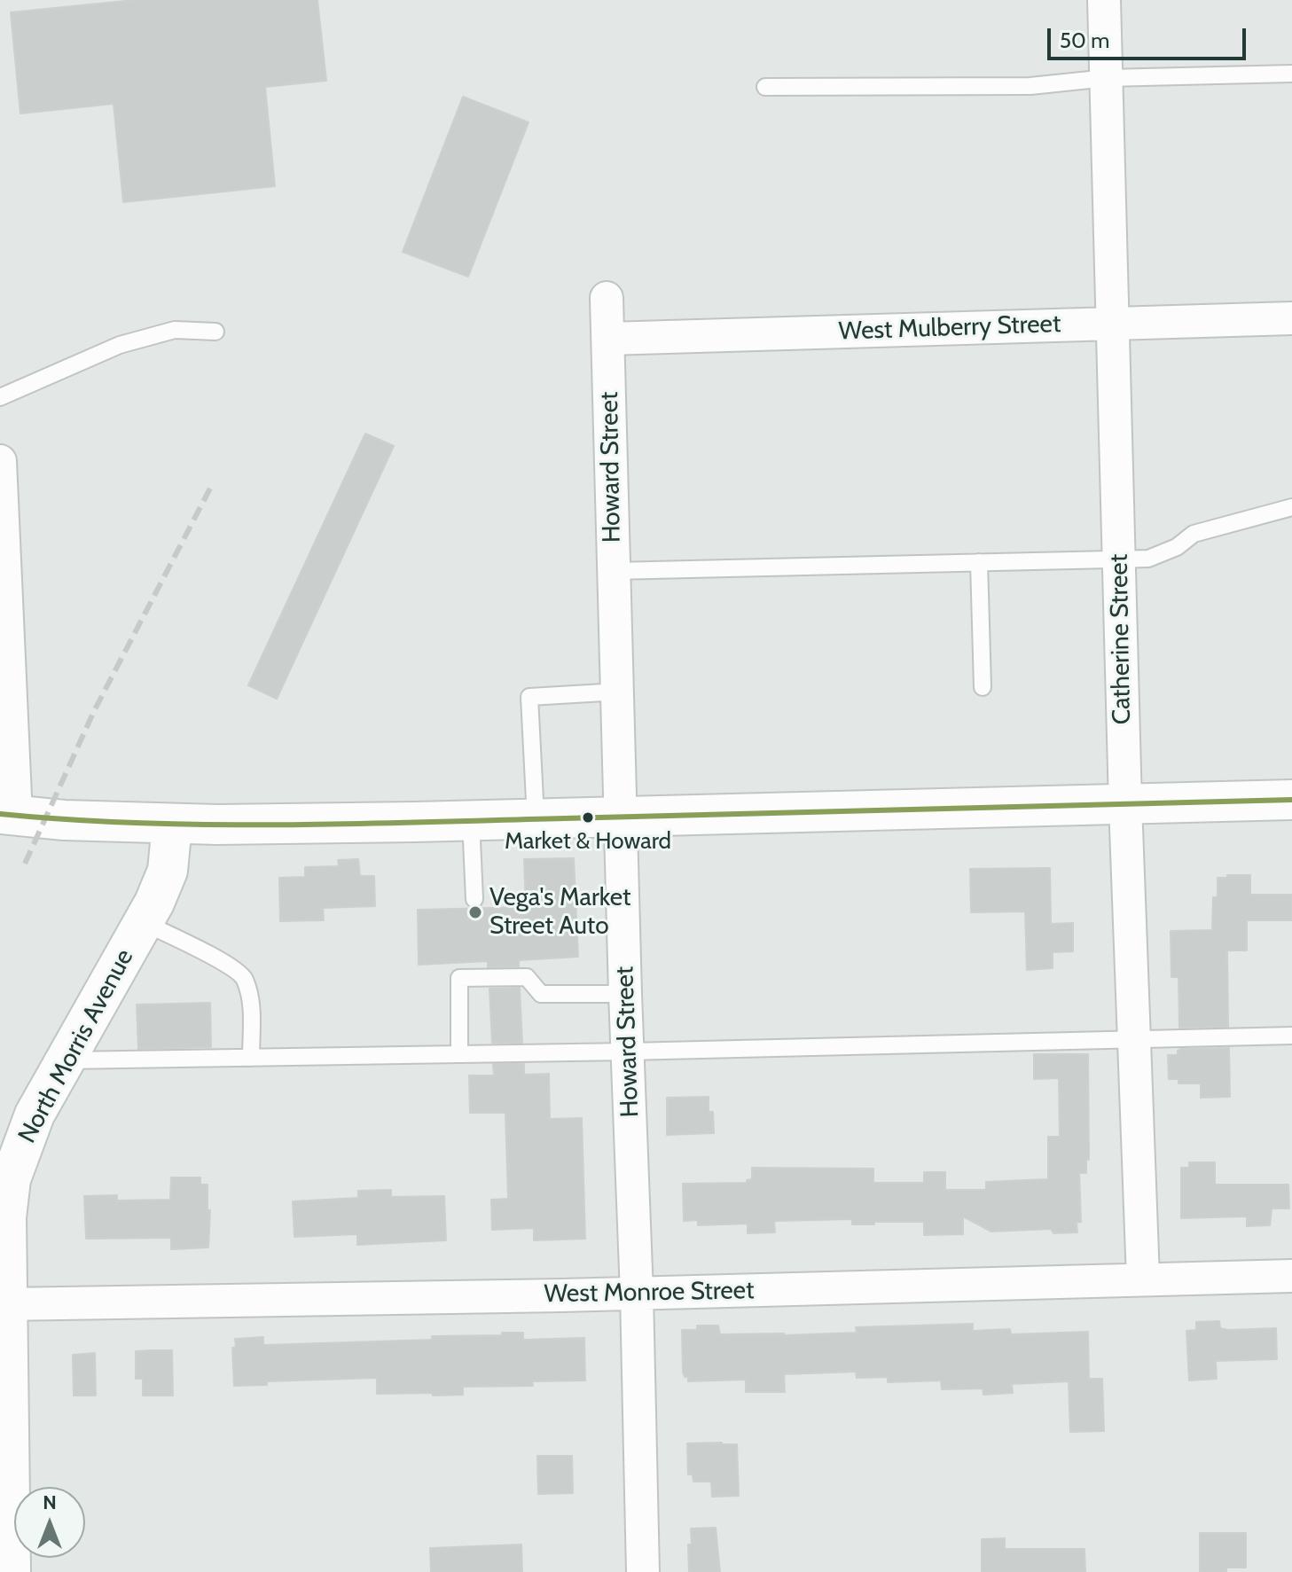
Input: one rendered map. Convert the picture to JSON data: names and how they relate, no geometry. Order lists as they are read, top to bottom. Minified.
{"streets":{"street":["West Mulberry Street","Howard Street","Catherine Street","North Morris Avenue","West Monroe Street"]},"crossings":[["West Mulberry Street","Howard Street"],["West Mulberry Street","Catherine Street"],["Howard Street","West Monroe Street"],["Catherine Street","West Monroe Street"],["North Morris Avenue","West Monroe Street"]],"places":["Market & Howard","Vega's Market Street Auto"],"scale_bar":"50 m","north":"top"}
